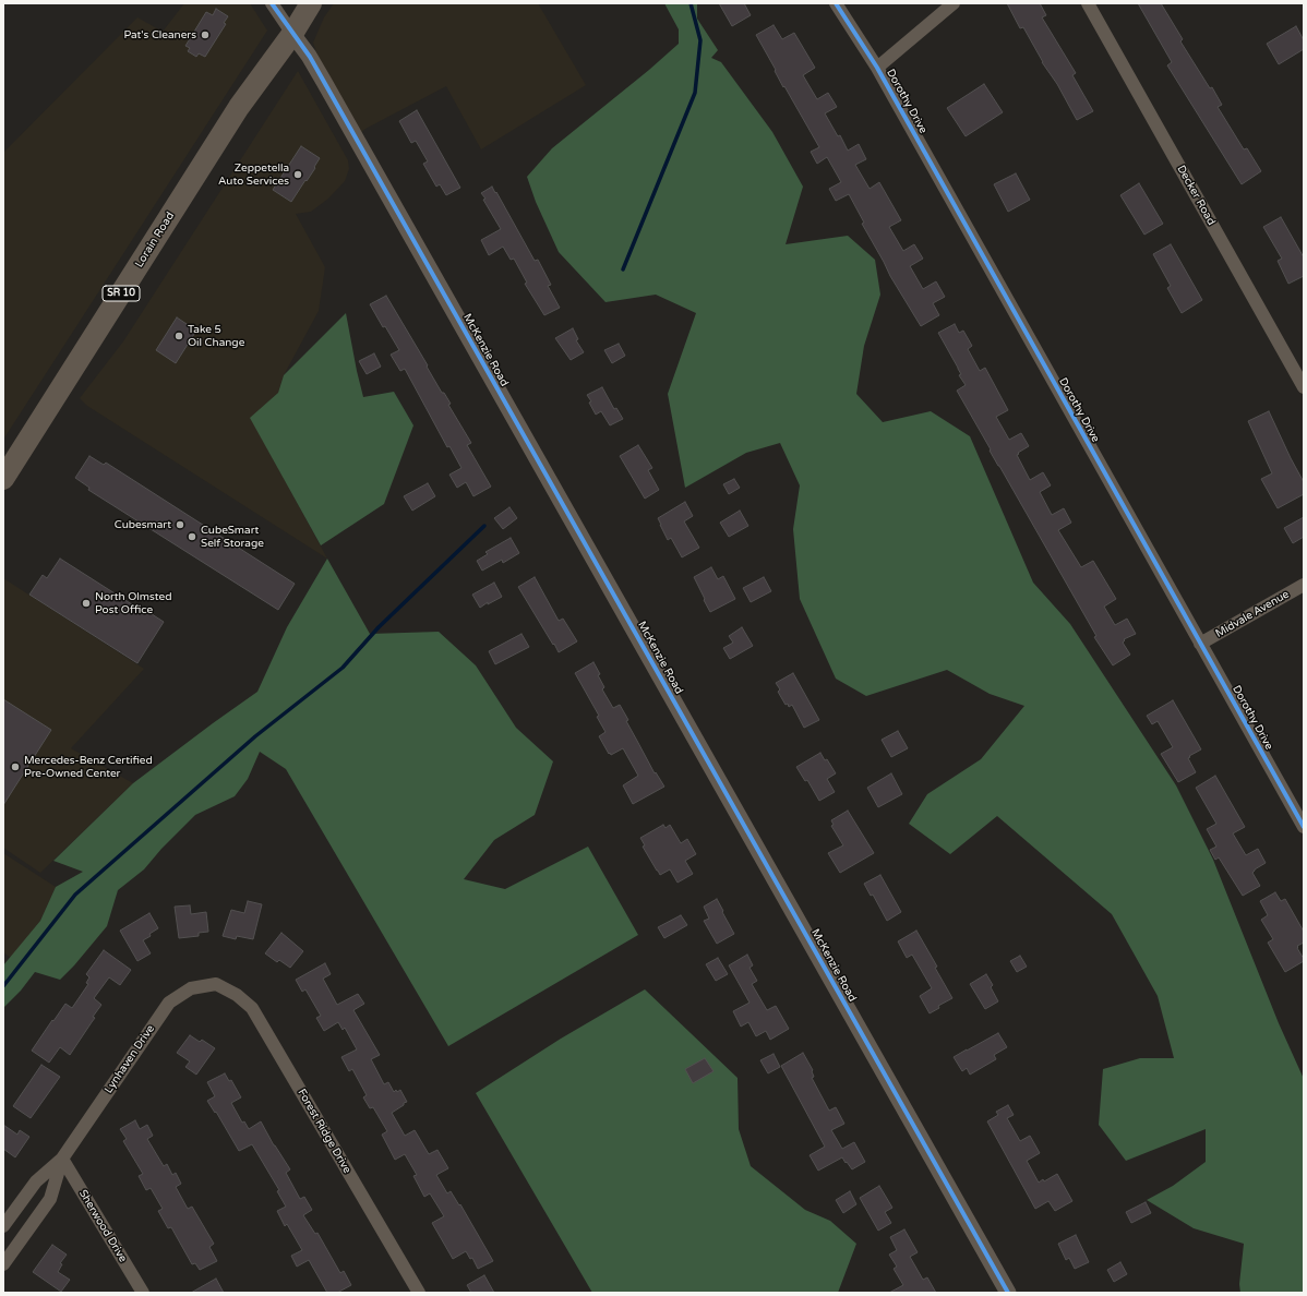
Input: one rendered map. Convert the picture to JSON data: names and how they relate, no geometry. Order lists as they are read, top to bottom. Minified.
{"streets":{"main road":["Lorain Road","SR 10"],"street":["Dorothy Drive","Decker Road","McKenzie Road","Midvale Avenue","Lynhaven Drive","Forest Ridge Drive","Sherwood Drive"]},"crossings":[["Dorothy Drive","Midvale Avenue"],["Lorain Road","McKenzie Road"],["Lynhaven Drive","Forest Ridge Drive"],["Lynhaven Drive","Sherwood Drive"]],"places":["Pat's Cleaners","Zeppetella Auto Services","Take 5 Oil Change","Cubesmart","CubeSmart Self Storage","North Olmsted Post Office","Mercedes-Benz Certified Pre-Owned Center"]}
